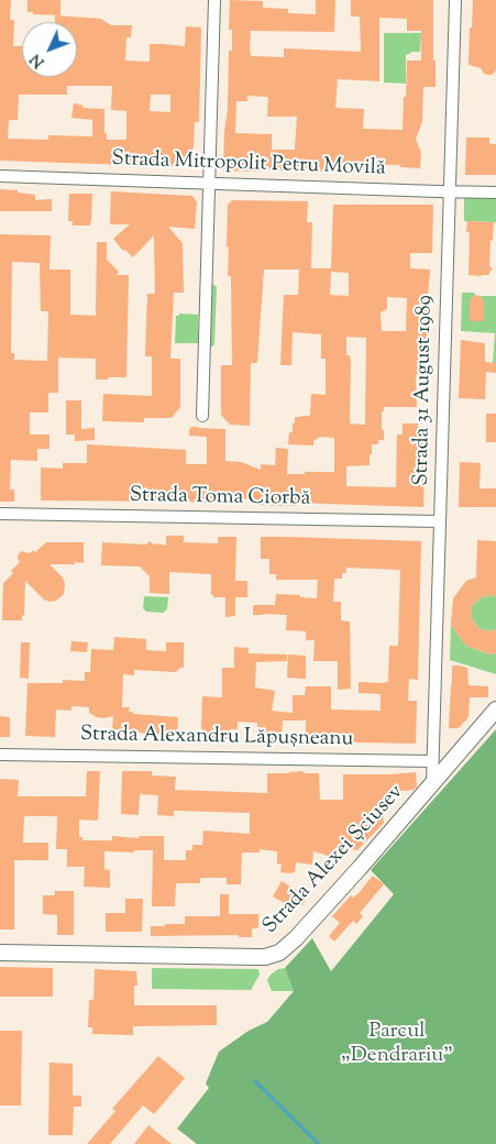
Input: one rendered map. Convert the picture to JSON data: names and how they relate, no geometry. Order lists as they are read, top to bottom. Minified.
{"streets":{"main road":["Strada Alexei Șciusev"],"street":["Strada Mitropolit Petru Movilă","Strada 31 August 1989","Strada Toma Ciorbă","Strada Alexandru Lăpușneanu"]},"crossings":[["Strada Mitropolit Petru Movilă","Strada 31 August 1989"],["Strada 31 August 1989","Strada Toma Ciorbă"],["Strada 31 August 1989","Strada Alexandru Lăpușneanu"],["Strada 31 August 1989","Strada Alexei Șciusev"]],"parks":["Parcul „Dendrariu”"],"north":"bottom left"}
